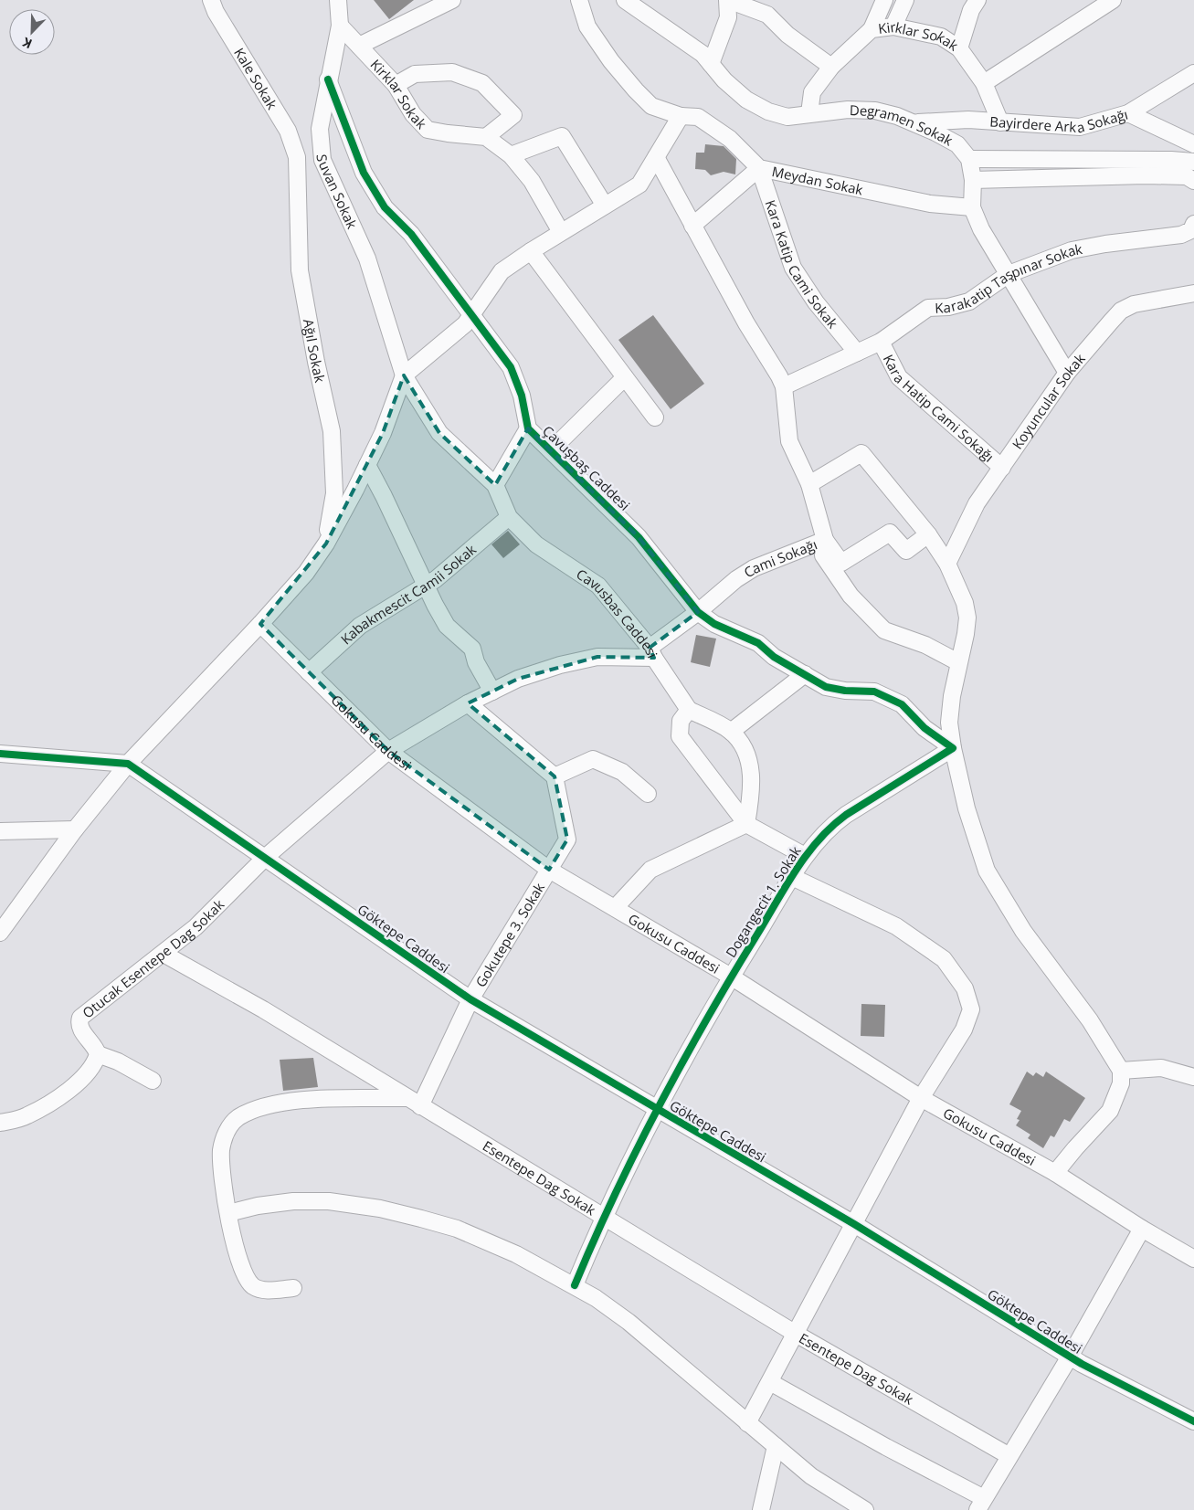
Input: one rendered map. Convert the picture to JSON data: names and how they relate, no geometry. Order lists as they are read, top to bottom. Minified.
{"streets":{"street":["Kirklar Sokak","Kale Sokak","Bayirdere Arka Sokağı","Degramen Sokak","Meydan Sokak","Suvan Sokak","Kara Katip Cami Sokak","Karakatip Taşpınar Sokak","Ağıl Sokak","Koyuncular Sokak","Kara Hatip Cami Sokağı","Çavuşbaş Caddesi","Cami Sokağı","Kabakmescit Camii Sokak","Cavusbas Caddesi","Gokusu Caddesi","Dogangecit 1. Sokak","Gokutepe 3. Sokak","Göktepe Caddesi","Otucak Esentepe Dag Sokak","Esentepe Dag Sokak"]},"crossings":[["Kirklar Sokak","Bayirdere Arka Sokağı"],["Kirklar Sokak","Degramen Sokak"],["Kirklar Sokak","Suvan Sokak"],["Kale Sokak","Ağıl Sokak"],["Bayirdere Arka Sokağı","Degramen Sokak"],["Meydan Sokak","Kara Katip Cami Sokak"],["Suvan Sokak","Çavuşbaş Caddesi"],["Suvan Sokak","Cavusbas Caddesi"],["Kara Katip Cami Sokak","Karakatip Taşpınar Sokak"],["Karakatip Taşpınar Sokak","Kara Hatip Cami Sokağı"],["Koyuncular Sokak","Kara Hatip Cami Sokağı"],["Çavuşbaş Caddesi","Cami Sokağı"],["Çavuşbaş Caddesi","Dogangecit 1. Sokak"],["Cami Sokağı","Cavusbas Caddesi"],["Cami Sokağı","Otucak Esentepe Dag Sokak"],["Kabakmescit Camii Sokak","Cavusbas Caddesi"],["Kabakmescit Camii Sokak","Gokusu Caddesi"],["Cavusbas Caddesi","Otucak Esentepe Dag Sokak"],["Gokusu Caddesi","Dogangecit 1. Sokak"],["Gokusu Caddesi","Gokutepe 3. Sokak"],["Gokusu Caddesi","Otucak Esentepe Dag Sokak"],["Dogangecit 1. Sokak","Göktepe Caddesi"],["Dogangecit 1. Sokak","Esentepe Dag Sokak"],["Gokutepe 3. Sokak","Göktepe Caddesi"],["Gokutepe 3. Sokak","Esentepe Dag Sokak"],["Göktepe Caddesi","Otucak Esentepe Dag Sokak"],["Otucak Esentepe Dag Sokak","Esentepe Dag Sokak"]],"north":"bottom left"}
